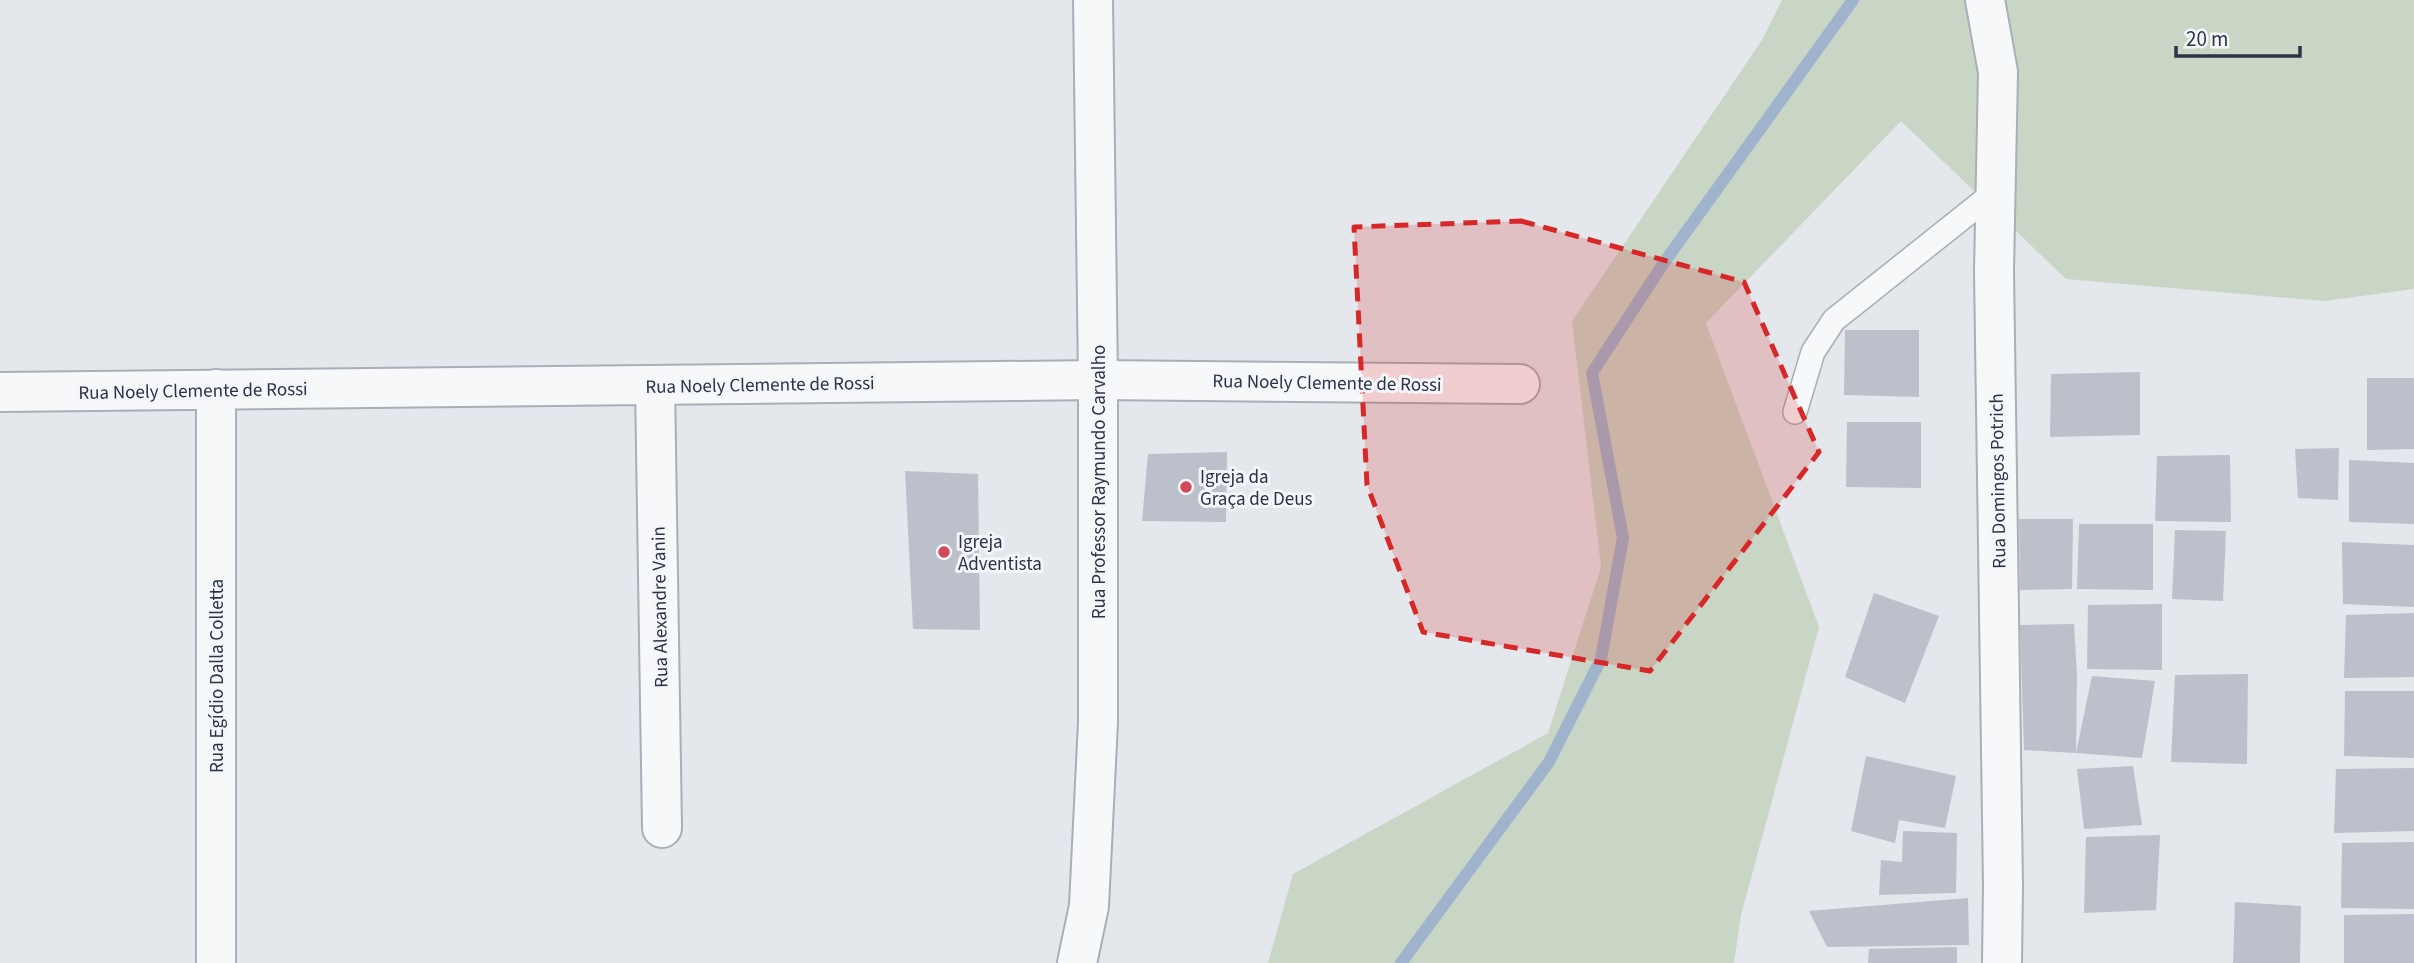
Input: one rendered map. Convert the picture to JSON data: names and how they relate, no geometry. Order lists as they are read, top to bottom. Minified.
{"streets":{"street":["Rua Noely Clemente de Rossi","Rua Domingos Potrich","Rua Professor Raymundo Carvalho","Rua Alexandre Vanin","Rua Egídio Dalla Colletta"]},"crossings":[["Rua Noely Clemente de Rossi","Rua Professor Raymundo Carvalho"],["Rua Noely Clemente de Rossi","Rua Alexandre Vanin"],["Rua Noely Clemente de Rossi","Rua Egídio Dalla Colletta"]],"places":["Igreja da Graça de Deus","Igreja Adventista"],"scale_bar":"20 m"}
